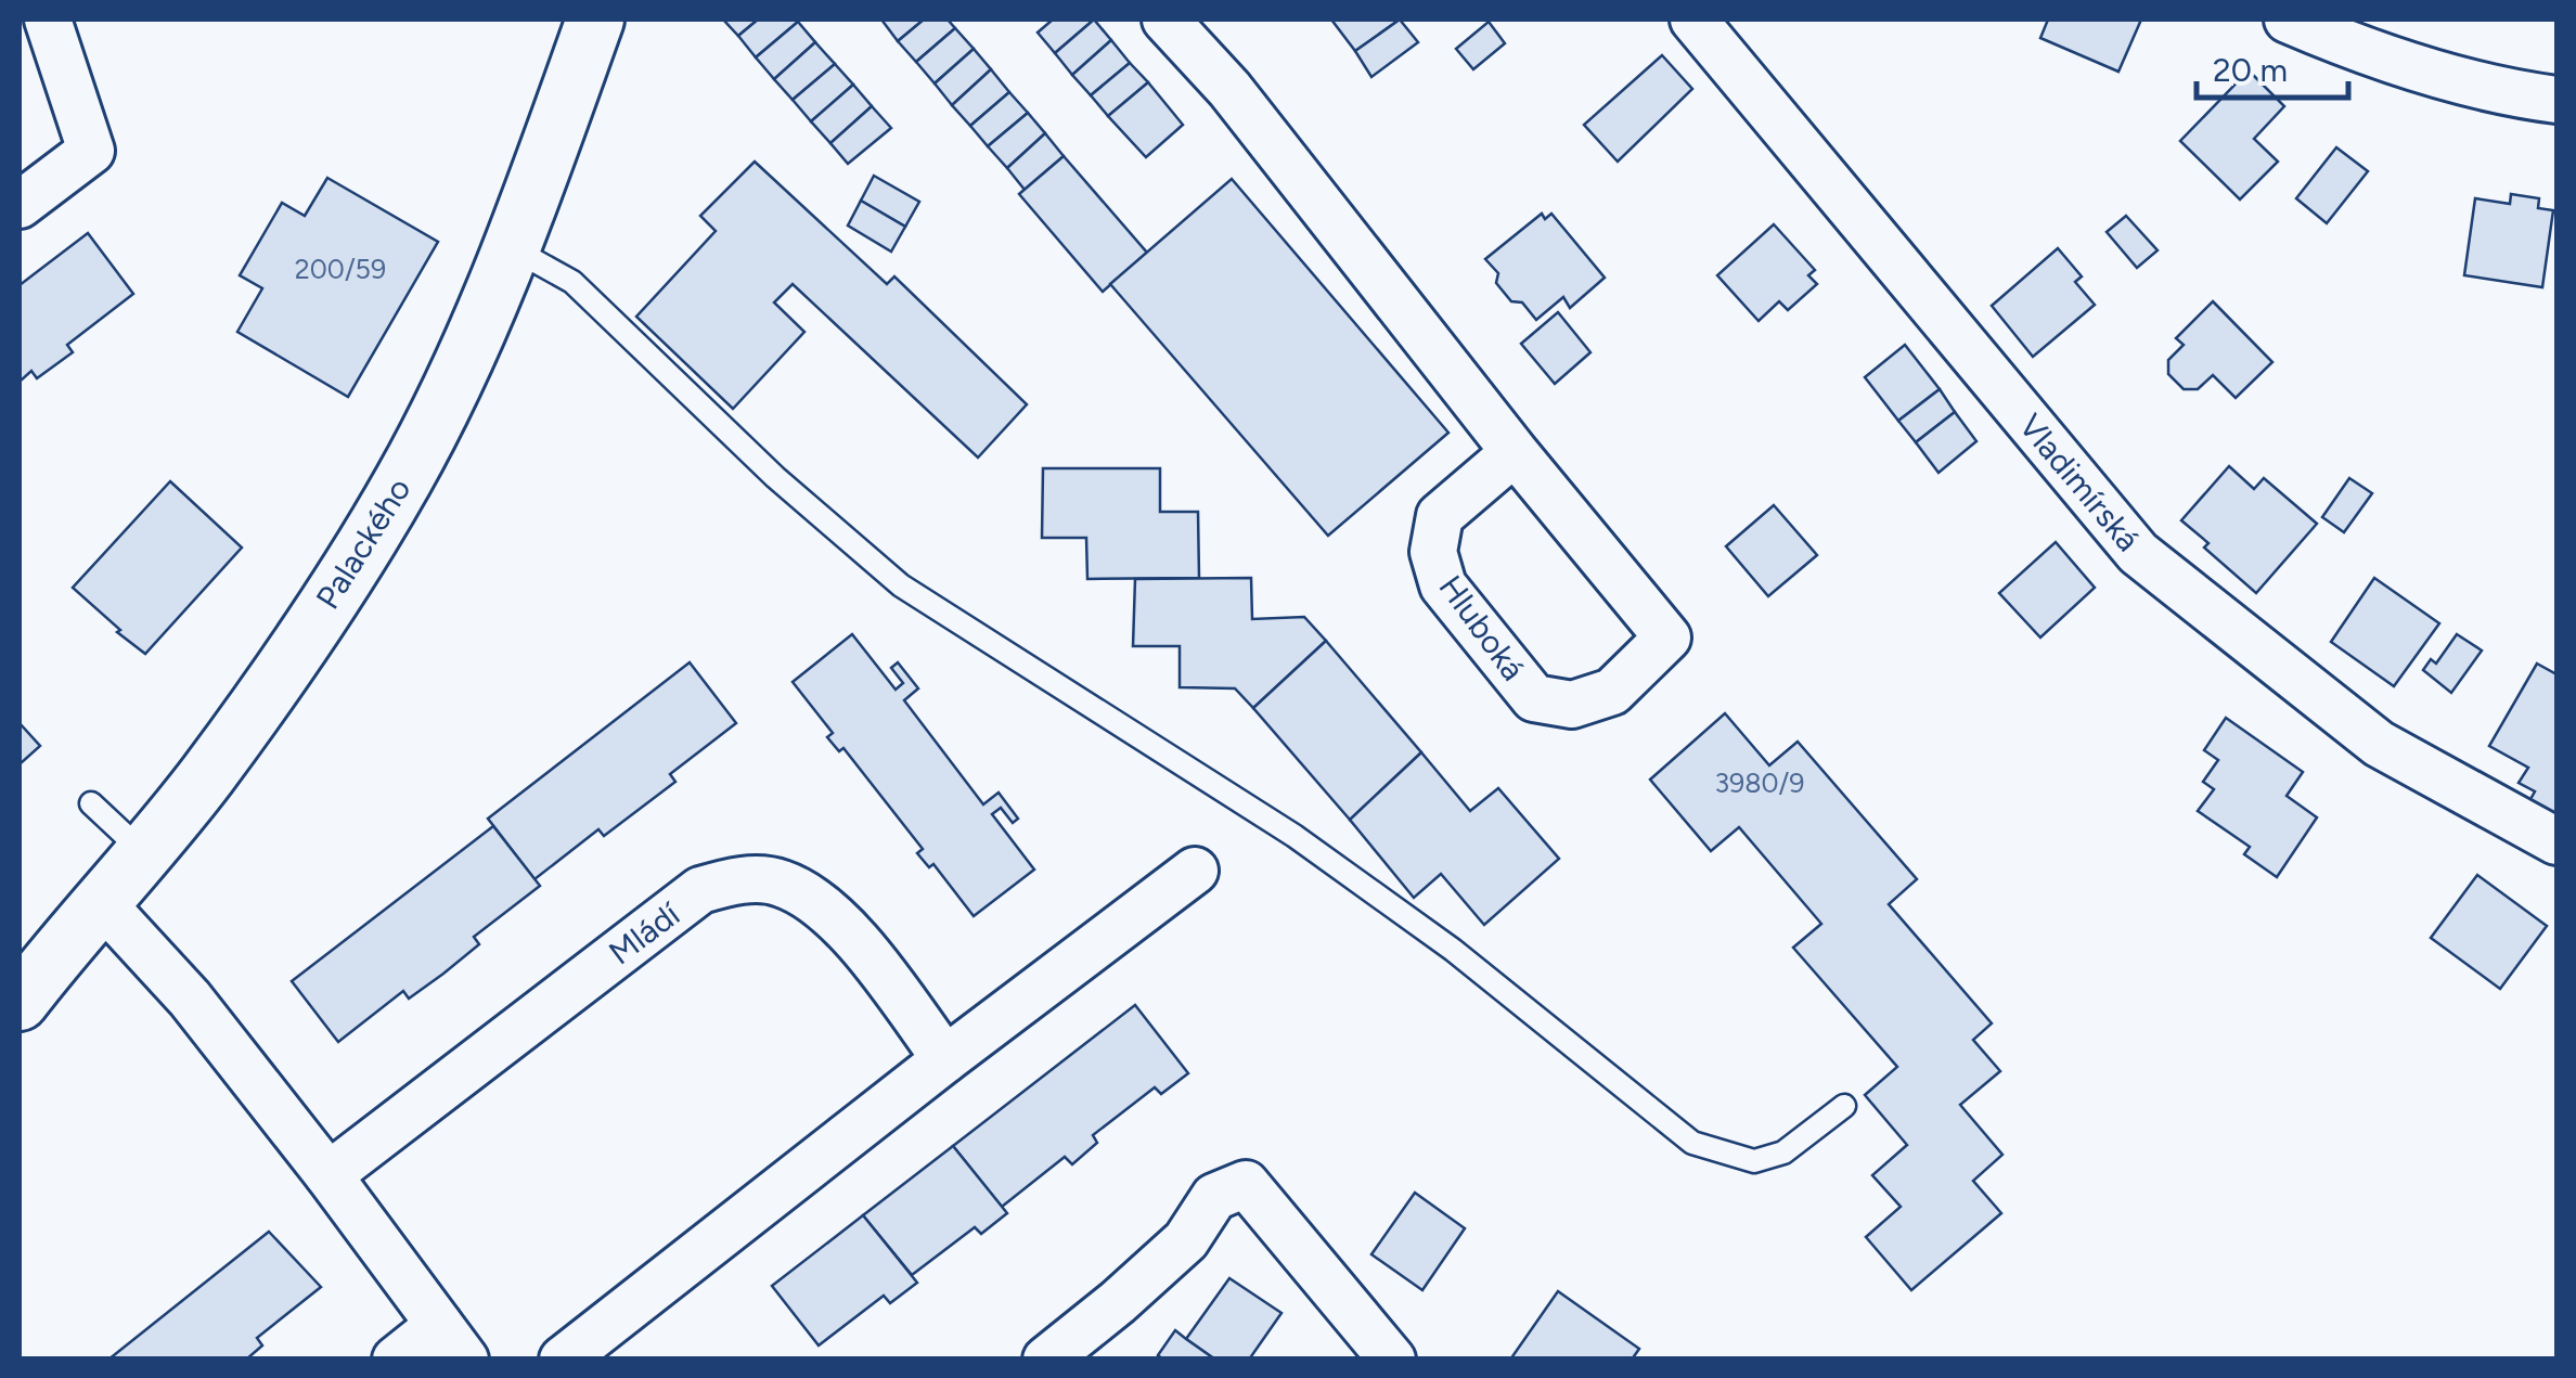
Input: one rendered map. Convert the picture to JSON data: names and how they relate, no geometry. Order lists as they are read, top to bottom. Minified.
{"streets":{"street":["Vladimírská","Palackého","Hluboká","Mládí"]},"house_numbers":["200/59","3980/9"],"scale_bar":"20 m"}
